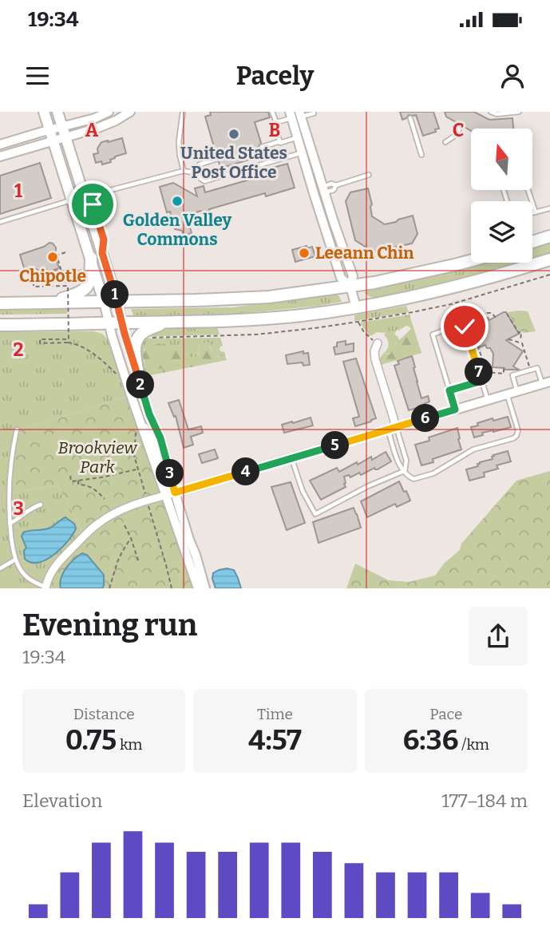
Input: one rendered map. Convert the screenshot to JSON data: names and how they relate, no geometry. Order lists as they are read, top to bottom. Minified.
{"parks":["Brookview Park"],"places":["United States Post Office","Golden Valley Commons","Leeann Chin","Chipotle"],"north":"top","page":{"status":"19:34","header":"Pacely","pins":["1","7","2","6","5","4","3"],"heading":["Evening run","19:34"],"stats":[["Distance","0.75 km"],["Time","4:57"],["Pace","6:36 /km"]],"chart":["Elevation","177–184 m"]},"grid":{"columns":["A","B","C"],"rows":["1","2","3"]}}
